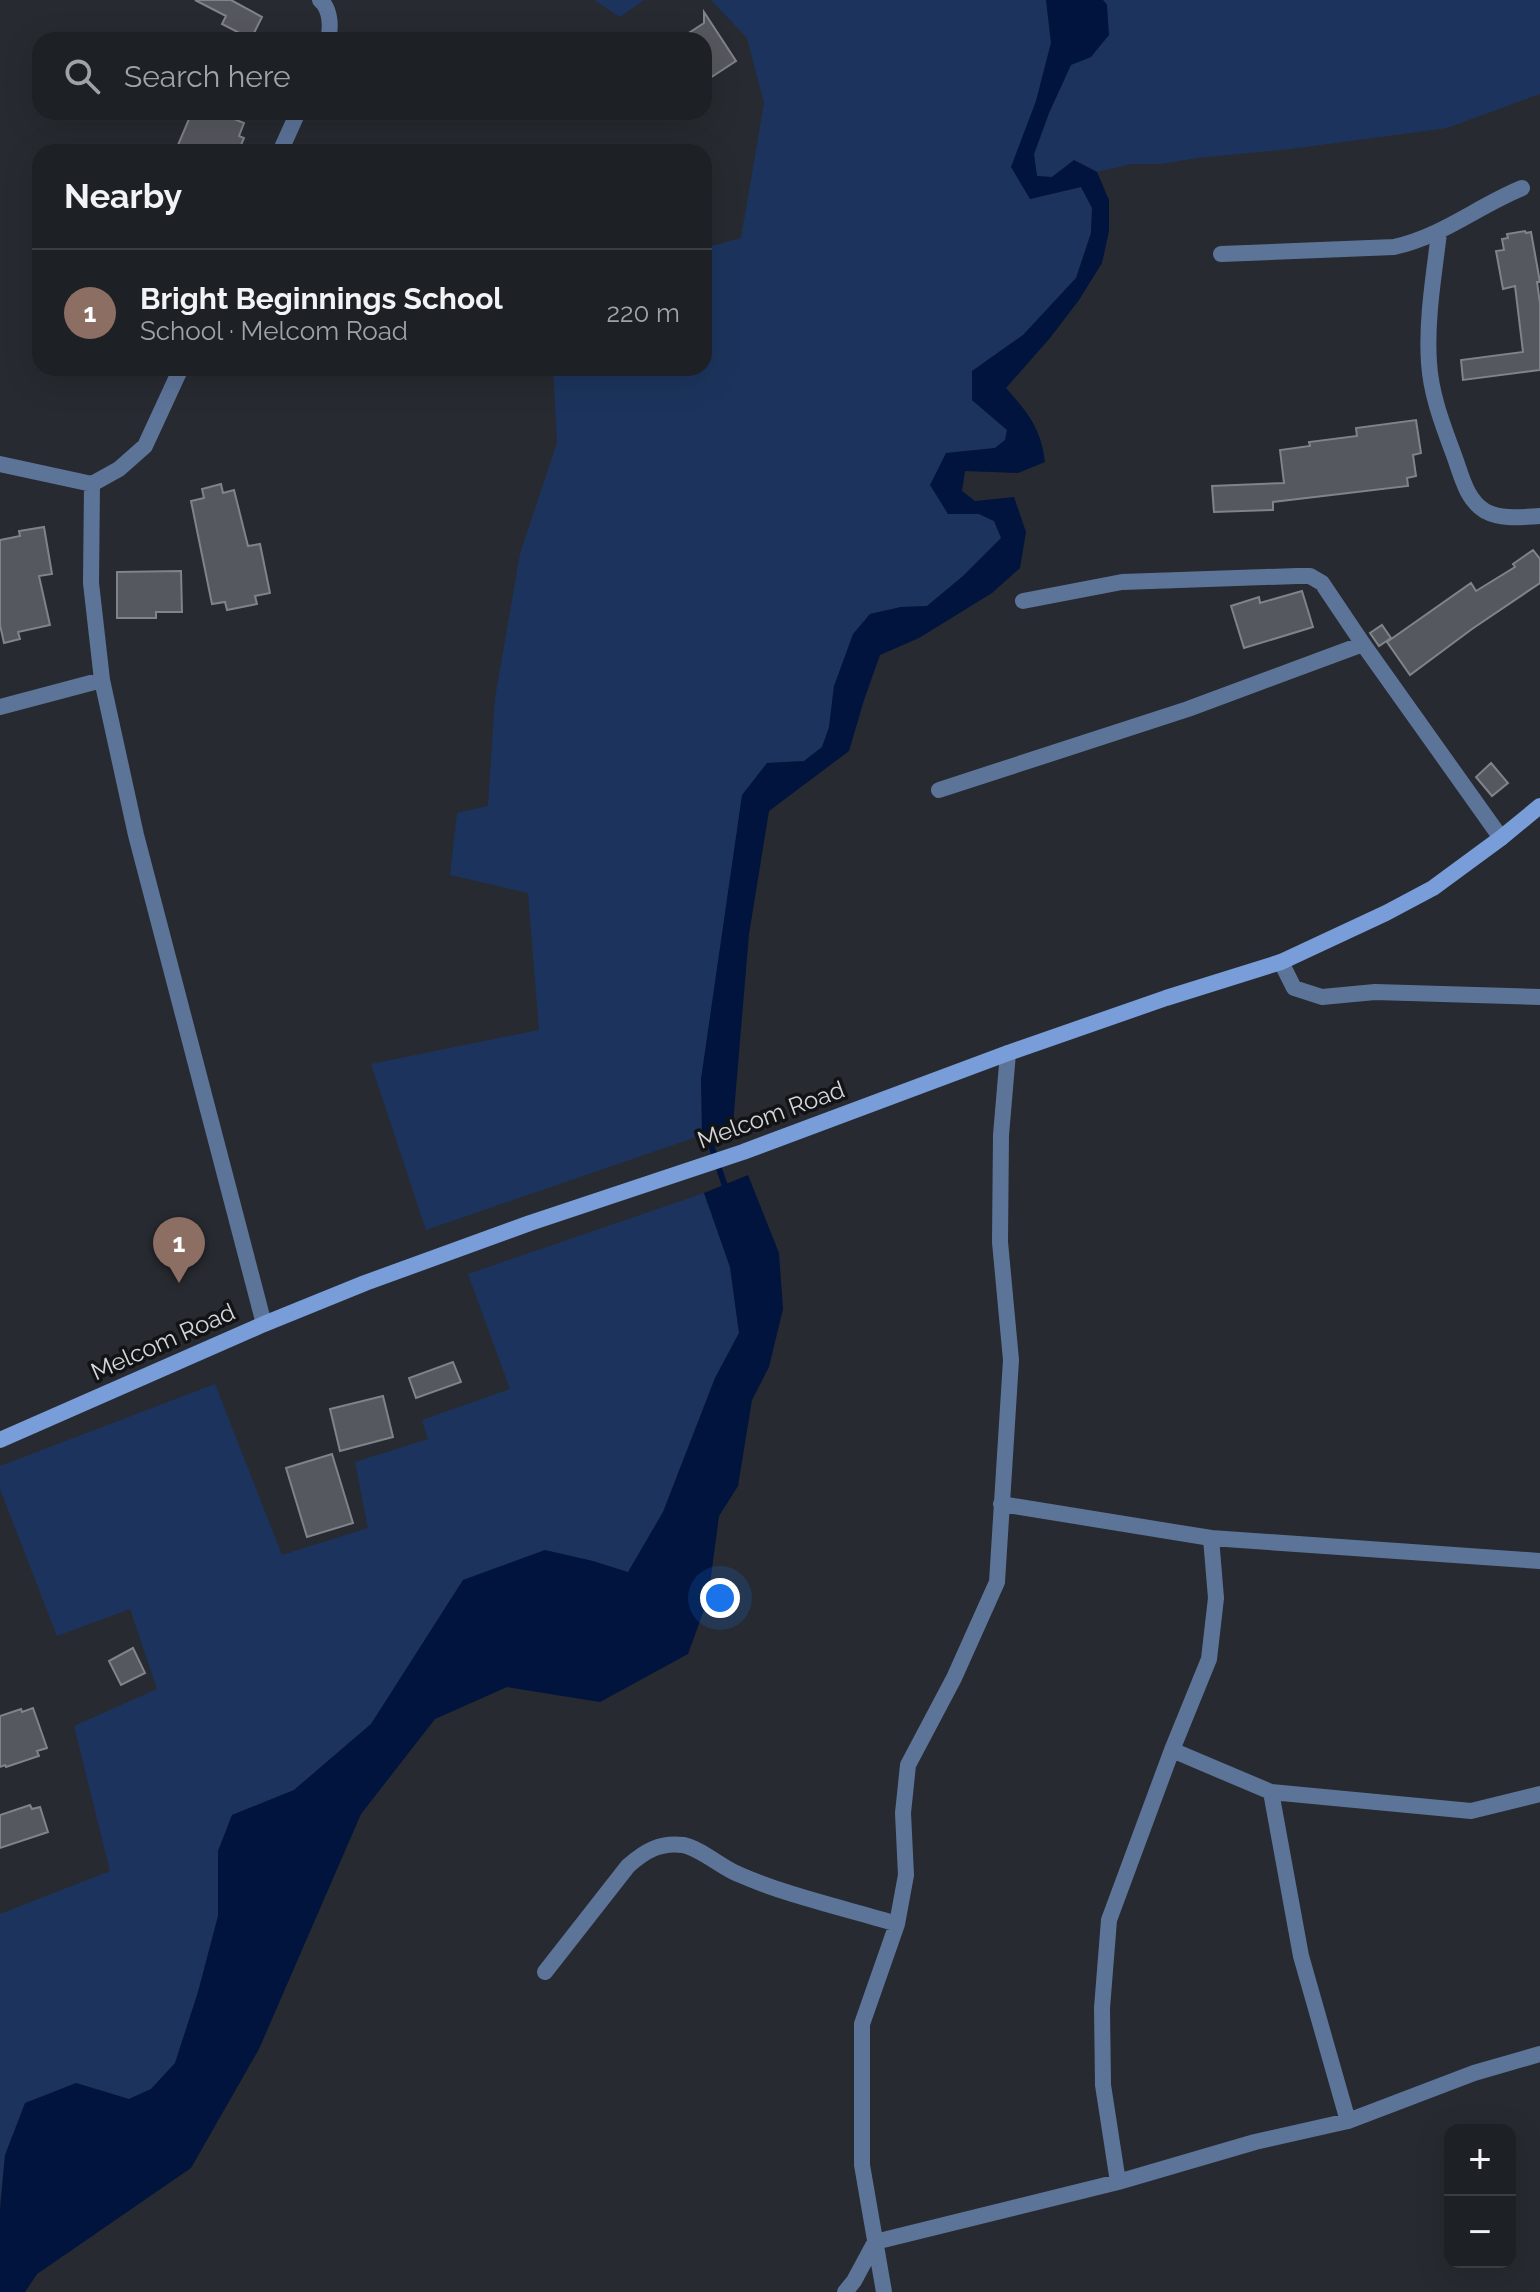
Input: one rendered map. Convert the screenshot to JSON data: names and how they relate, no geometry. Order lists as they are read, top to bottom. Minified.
{"streets":{"main road":["Melcom Road"]},"page":{"search":"Search here","heading":"Nearby","list":[{"mark":"1","name":"Bright Beginnings School","note":"School · Melcom Road","value":"220 m"}],"pins":"1","map_buttons":["+","−"]}}
